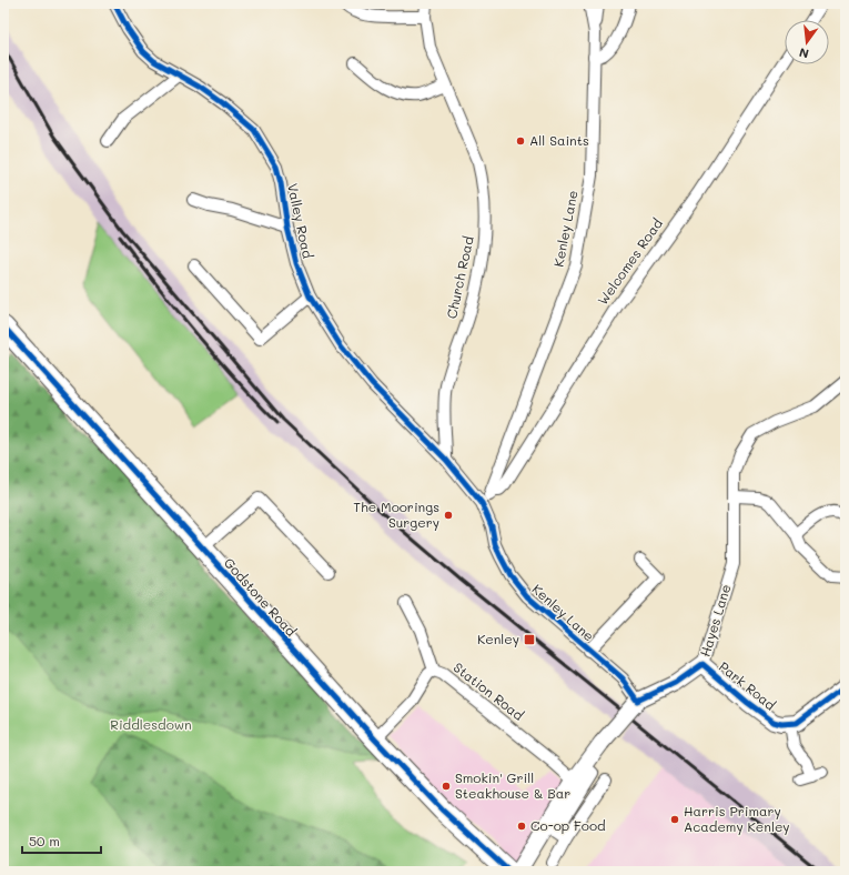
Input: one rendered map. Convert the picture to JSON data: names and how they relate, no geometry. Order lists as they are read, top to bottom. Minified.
{"streets":{"highway":["Godstone Road"],"street":["Valley Road","Kenley Lane","Welcomes Road","Church Road","Hayes Lane","Park Road","Station Road"]},"crossings":[["Valley Road","Kenley Lane"],["Valley Road","Church Road"],["Kenley Lane","Welcomes Road"],["Kenley Lane","Hayes Lane"],["Godstone Road","Station Road"],["Hayes Lane","Park Road"],["Hayes Lane","Station Road"]],"parks":["Riddlesdown"],"places":{"other":["All Saints","The Moorings Surgery","Smokin' Grill Steakhouse & Bar","Harris Primary Academy Kenley","Co-op Food"],"transit":["Kenley"]},"scale_bar":"50 m","north":"bottom"}
